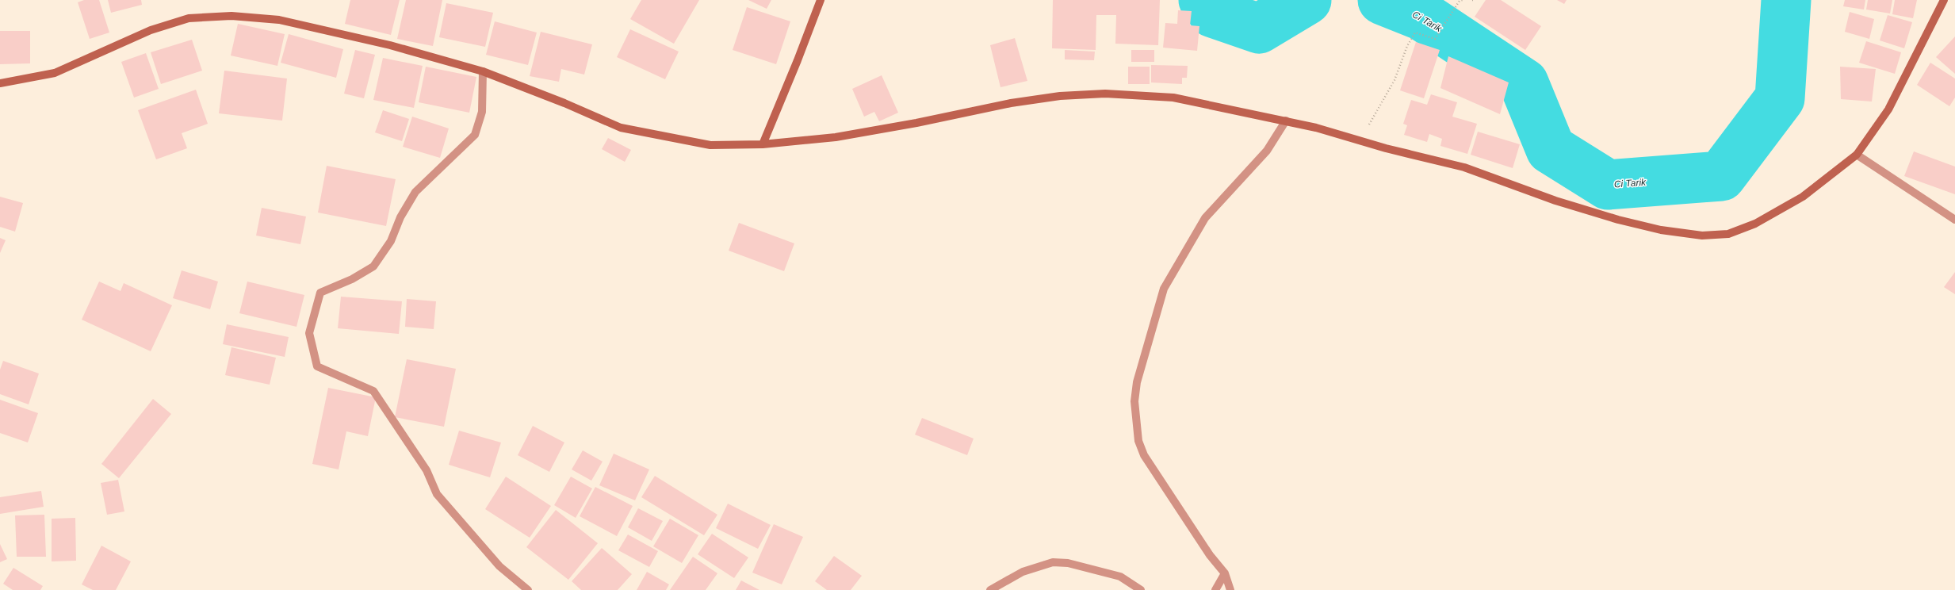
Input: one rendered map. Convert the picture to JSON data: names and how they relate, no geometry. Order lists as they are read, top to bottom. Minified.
{"water":["Ci Tarik"]}
